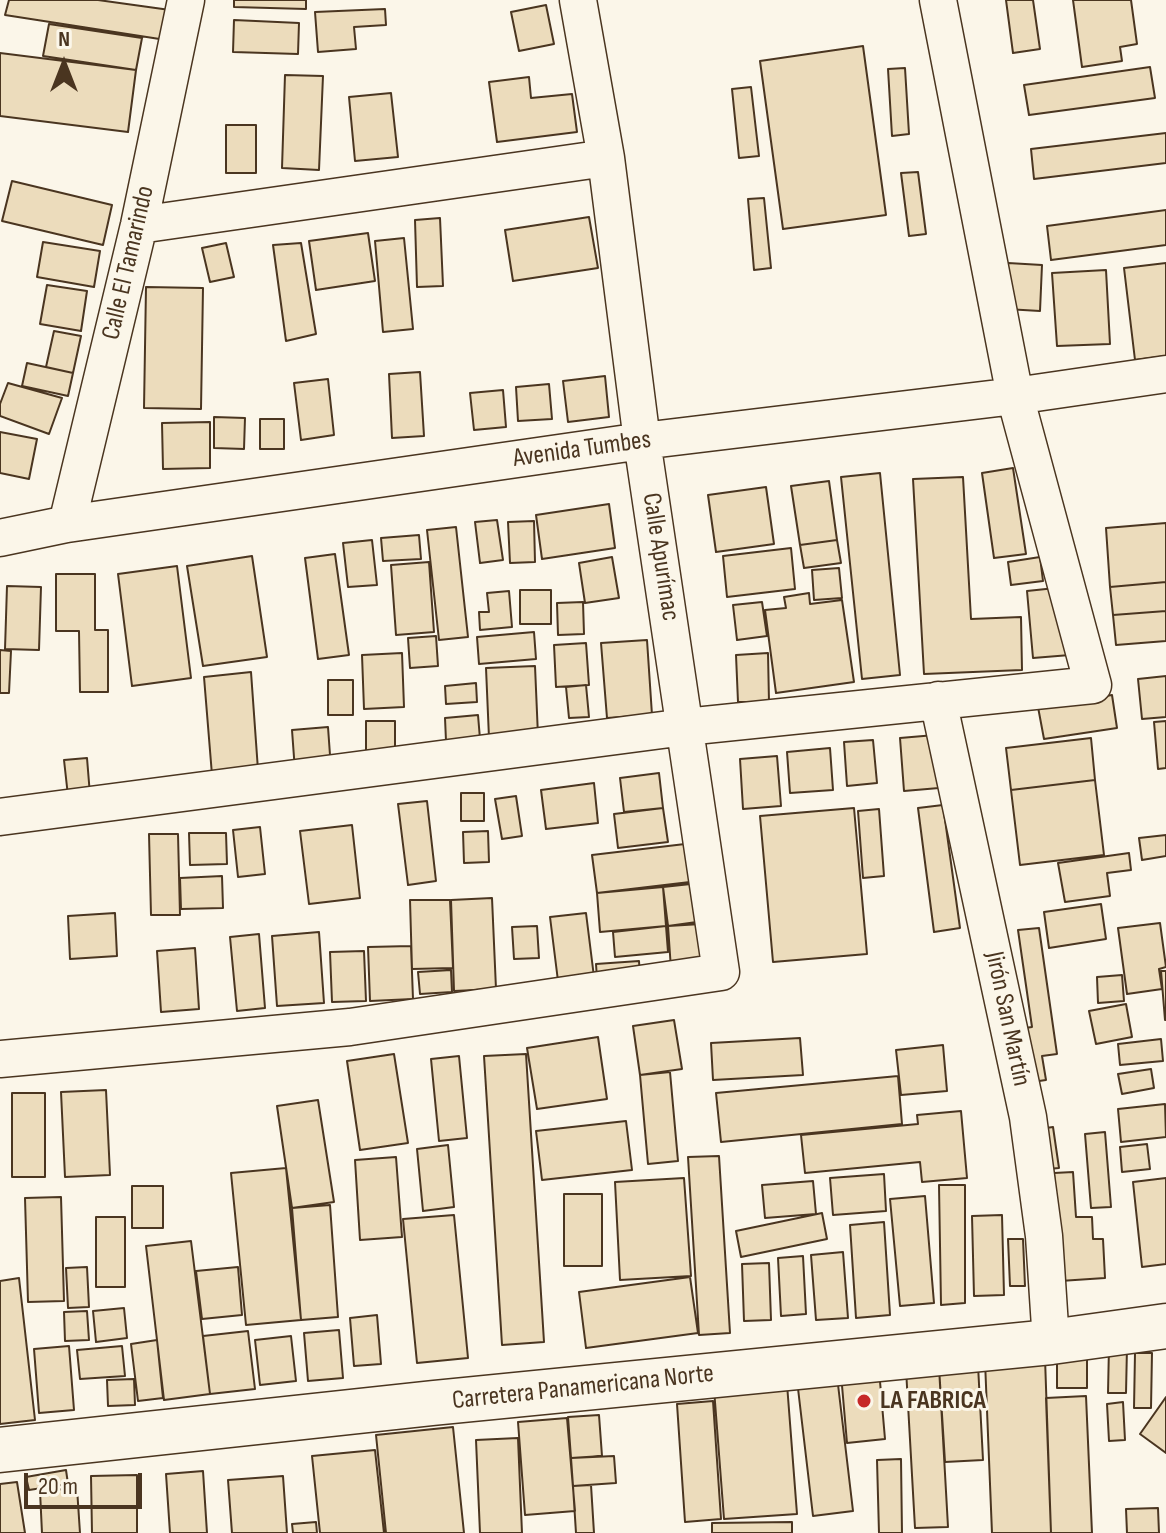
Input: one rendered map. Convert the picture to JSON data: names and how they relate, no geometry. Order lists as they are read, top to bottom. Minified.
{"streets":{"main road":["Carretera Panamericana Norte"],"street":["Calle El Tamarindo","Avenida Tumbes","Calle Apurímac","Jirón San Martín"]},"crossings":[["Calle El Tamarindo","Avenida Tumbes"],["Avenida Tumbes","Calle Apurímac"],["Jirón San Martín","Carretera Panamericana Norte"]],"places":["LA FABRICA"],"scale_bar":"20 m","north":"top"}
